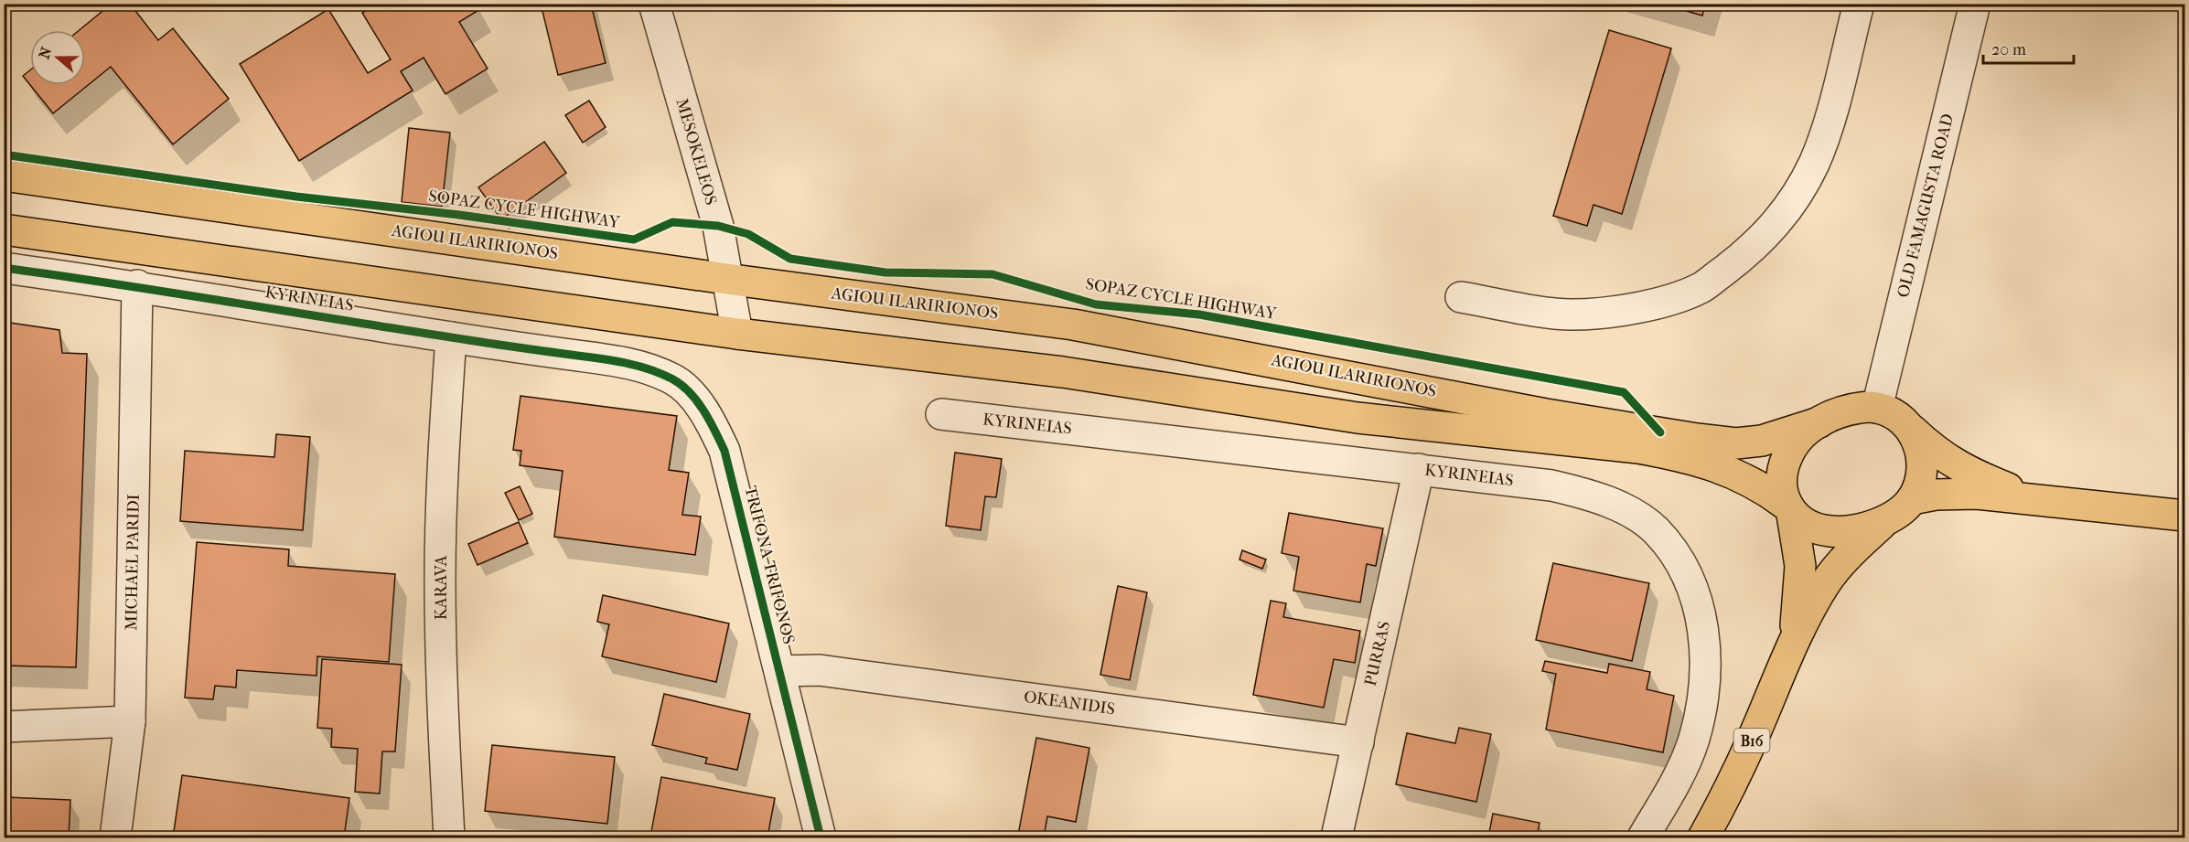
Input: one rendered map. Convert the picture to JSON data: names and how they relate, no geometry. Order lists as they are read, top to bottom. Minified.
{"streets":{"main road":["AGIOU ILARIRIONOS","B16"],"street":["MESOKELEOS","OLD FAMAGUSTA ROAD","KYRINEIAS","MICHAEL PARIDI","TRIFONA TRIFONOS","KARAVA","PURRAS","OKEANIDIS"],"cycle path":["SOPAZ CYCLE HIGHWAY"]},"crossings":[["MESOKELEOS","AGIOU ILARIRIONOS"],["OLD FAMAGUSTA ROAD","AGIOU ILARIRIONOS"],["OLD FAMAGUSTA ROAD","B16"],["AGIOU ILARIRIONOS","B16"],["KYRINEIAS","MICHAEL PARIDI"],["KYRINEIAS","TRIFONA TRIFONOS"],["KYRINEIAS","KARAVA"],["KYRINEIAS","PURRAS"],["TRIFONA TRIFONOS","OKEANIDIS"],["PURRAS","OKEANIDIS"]],"scale_bar":"20 m","north":"left"}
